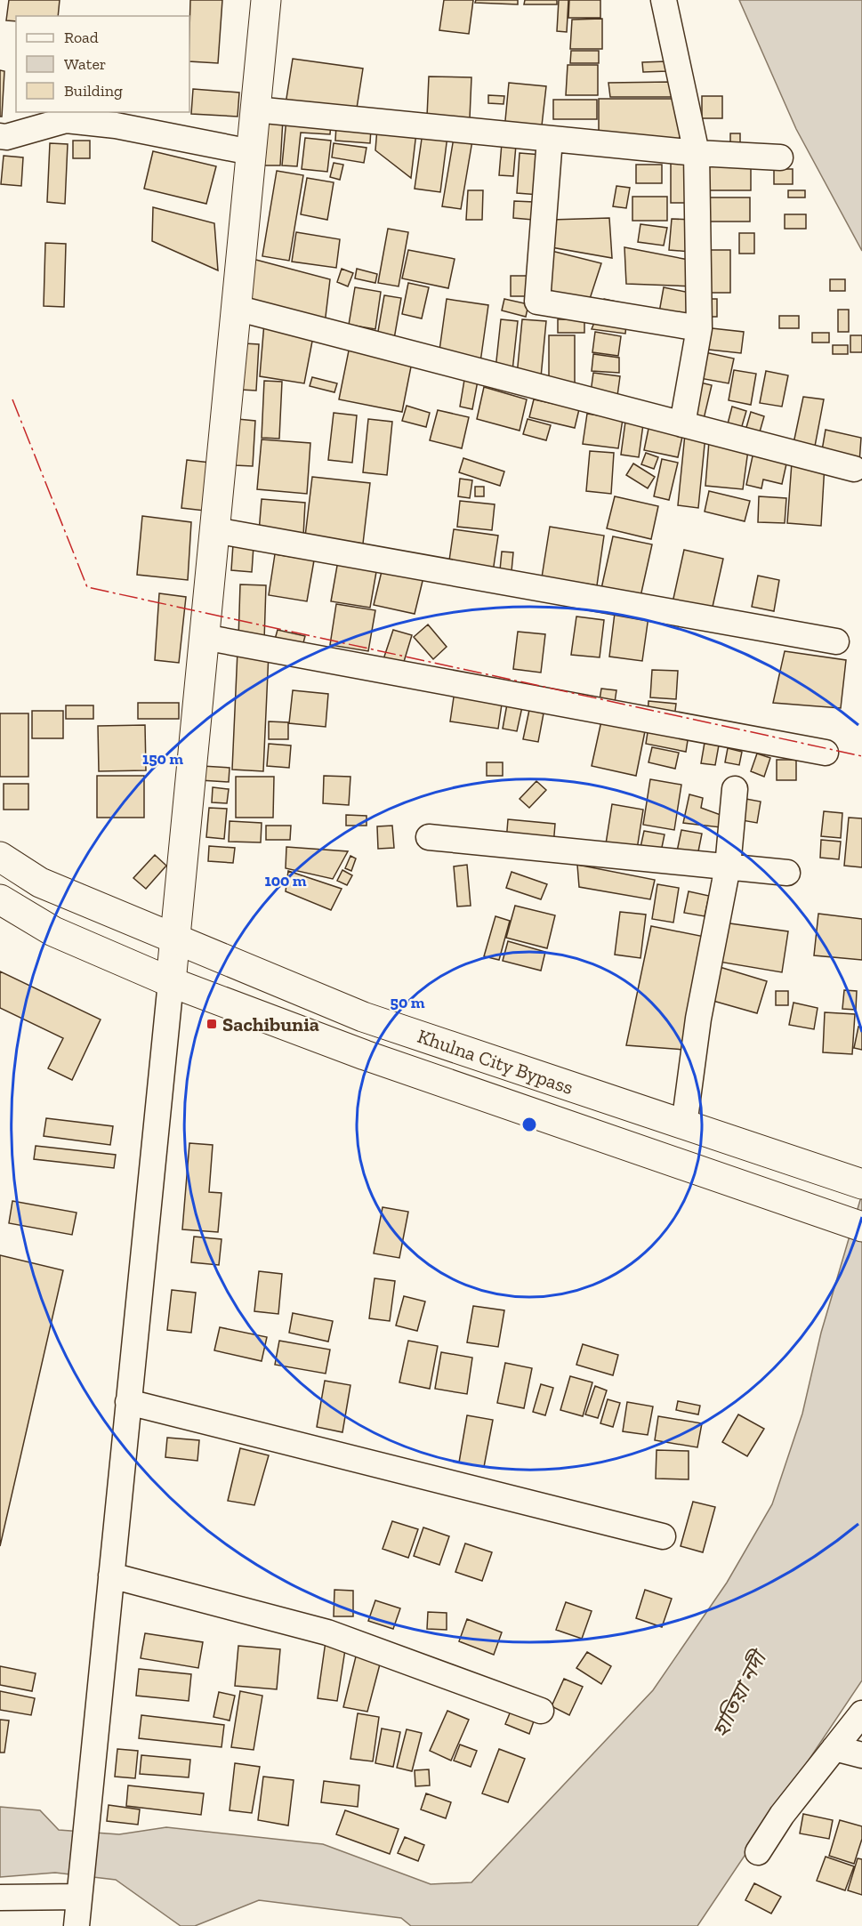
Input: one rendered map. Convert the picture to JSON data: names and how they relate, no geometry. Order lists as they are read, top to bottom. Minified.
{"streets":{"main road":["Khulna City Bypass"]},"water":["হাতিয়া নদী"],"places":{"transit":["Sachibunia"]},"legend":["Road","Water","Building"],"rings":["150 m","100 m","50 m"]}
